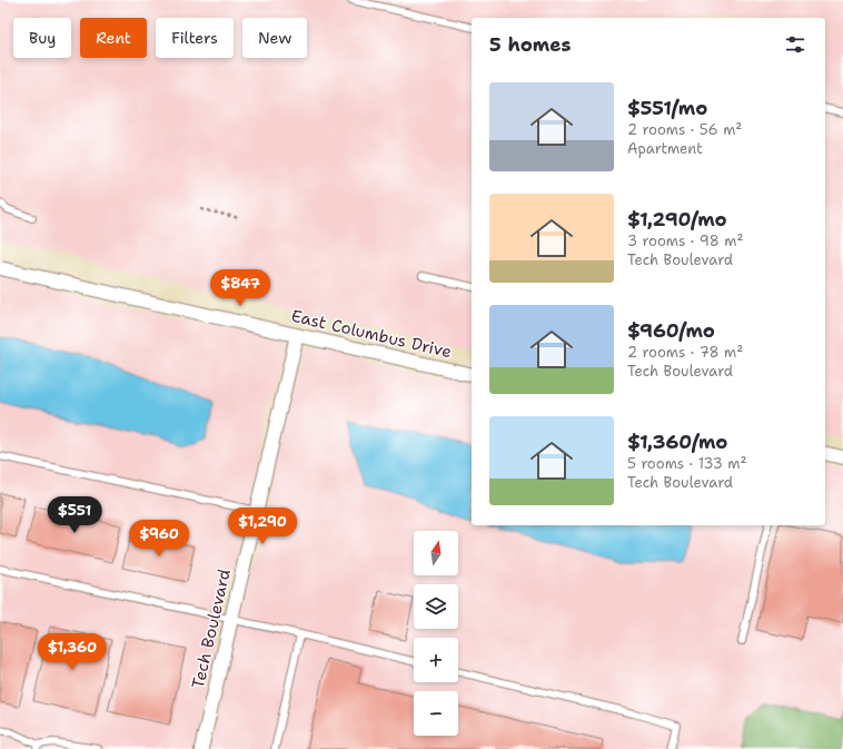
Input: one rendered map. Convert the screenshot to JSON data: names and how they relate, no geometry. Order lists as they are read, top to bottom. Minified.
{"streets":{"street":["East Columbus Drive","Tech Boulevard"]},"crossings":[["East Columbus Drive","Tech Boulevard"]],"north":"top","page":{"chip":["Buy","Rent","Filters","New"],"heading":"5 homes","list":[{"name":"$551/mo","note":"2 rooms · 56 m² · Apartment"},{"name":"$1,290/mo","note":"3 rooms · 98 m² · Tech Boulevard"},{"name":"$960/mo","note":"2 rooms · 78 m² · Tech Boulevard"},{"name":"$1,360/mo","note":"5 rooms · 133 m² · Tech Boulevard"}],"price":["$847","$551","$1,290","$960","$1,360"],"map_buttons":["+","−"]}}
